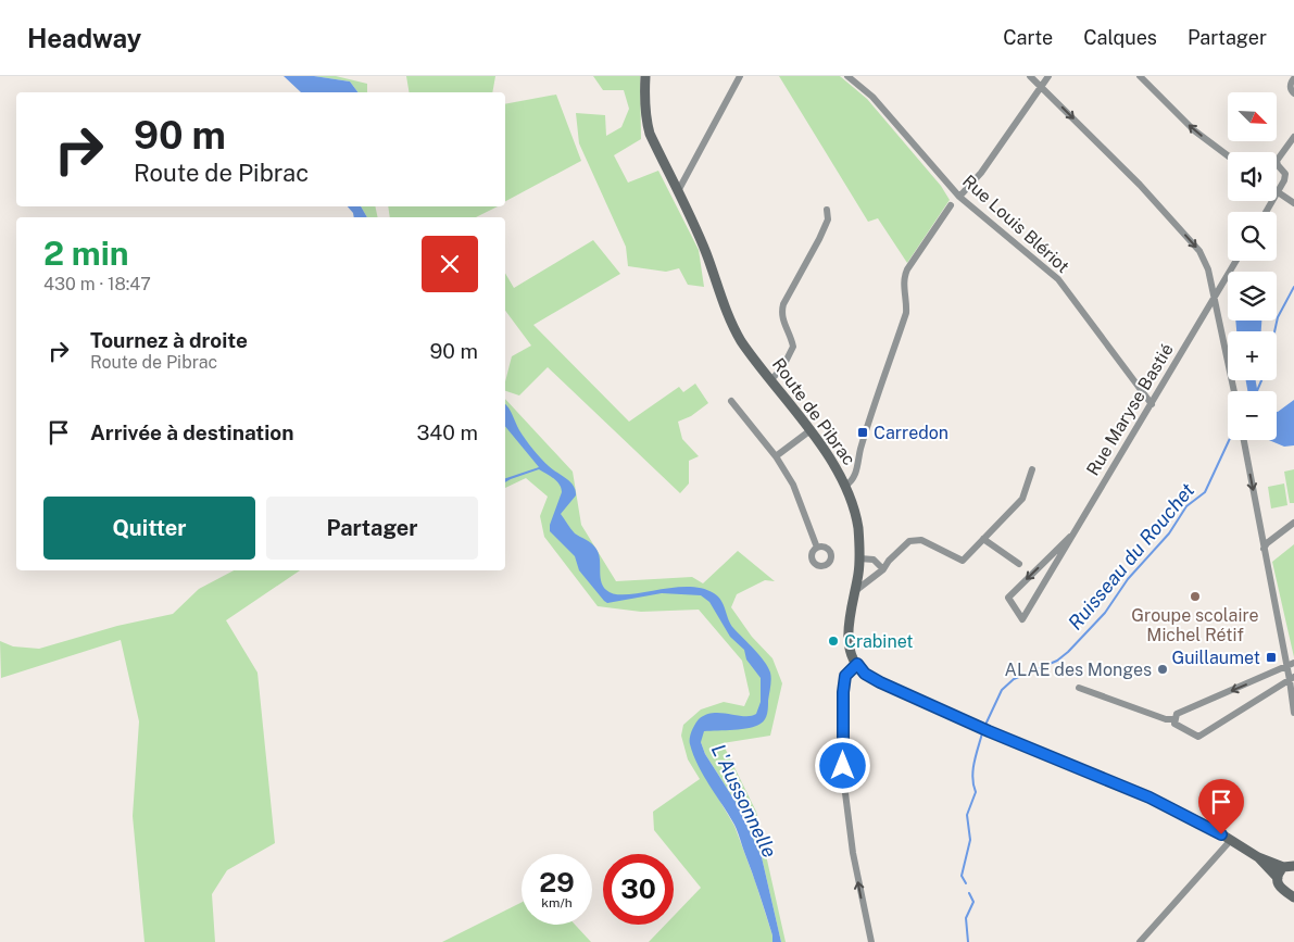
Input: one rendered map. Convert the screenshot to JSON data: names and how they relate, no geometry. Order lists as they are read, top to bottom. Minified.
{"streets":{"main road":["Route de Pibrac"],"street":["Rue Louis Blériot","Rue Maryse Bastié"]},"crossings":[["Rue Louis Blériot","Rue Maryse Bastié"]],"water":["Ruisseau du Rouchet","L'Aussonnelle"],"places":{"transit":["Carredon","Guillaumet"],"other":["Groupe scolaire Michel Rétif","Crabinet","ALAE des Monges"]},"north":"bottom right","page":{"header":"Headway","nav":["Carte","Calques","Partager"],"map_buttons":["+","−"],"turn":["90 m","Route de Pibrac"],"heading":["2 min","430 m · 18:47"],"list":[{"name":"Tournez à droite","note":"Route de Pibrac","value":"90 m"},{"name":"Arrivée à destination","value":"340 m"}],"buttons":["Quitter","Partager"],"speed":"29 km/h","limit":"30"}}
